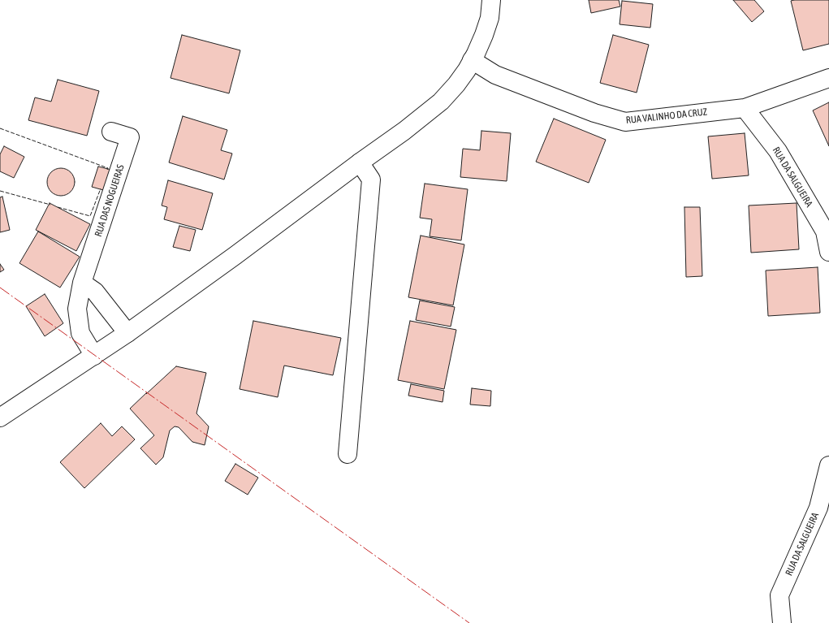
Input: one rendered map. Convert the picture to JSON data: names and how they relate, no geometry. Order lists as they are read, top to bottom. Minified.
{"streets":{"street":["RUA VALINHO DA CRUZ","RUA DA SALGUEIRA","RUA DAS NOGUEIRAS"]},"crossings":[["RUA VALINHO DA CRUZ","RUA DA SALGUEIRA"]]}
